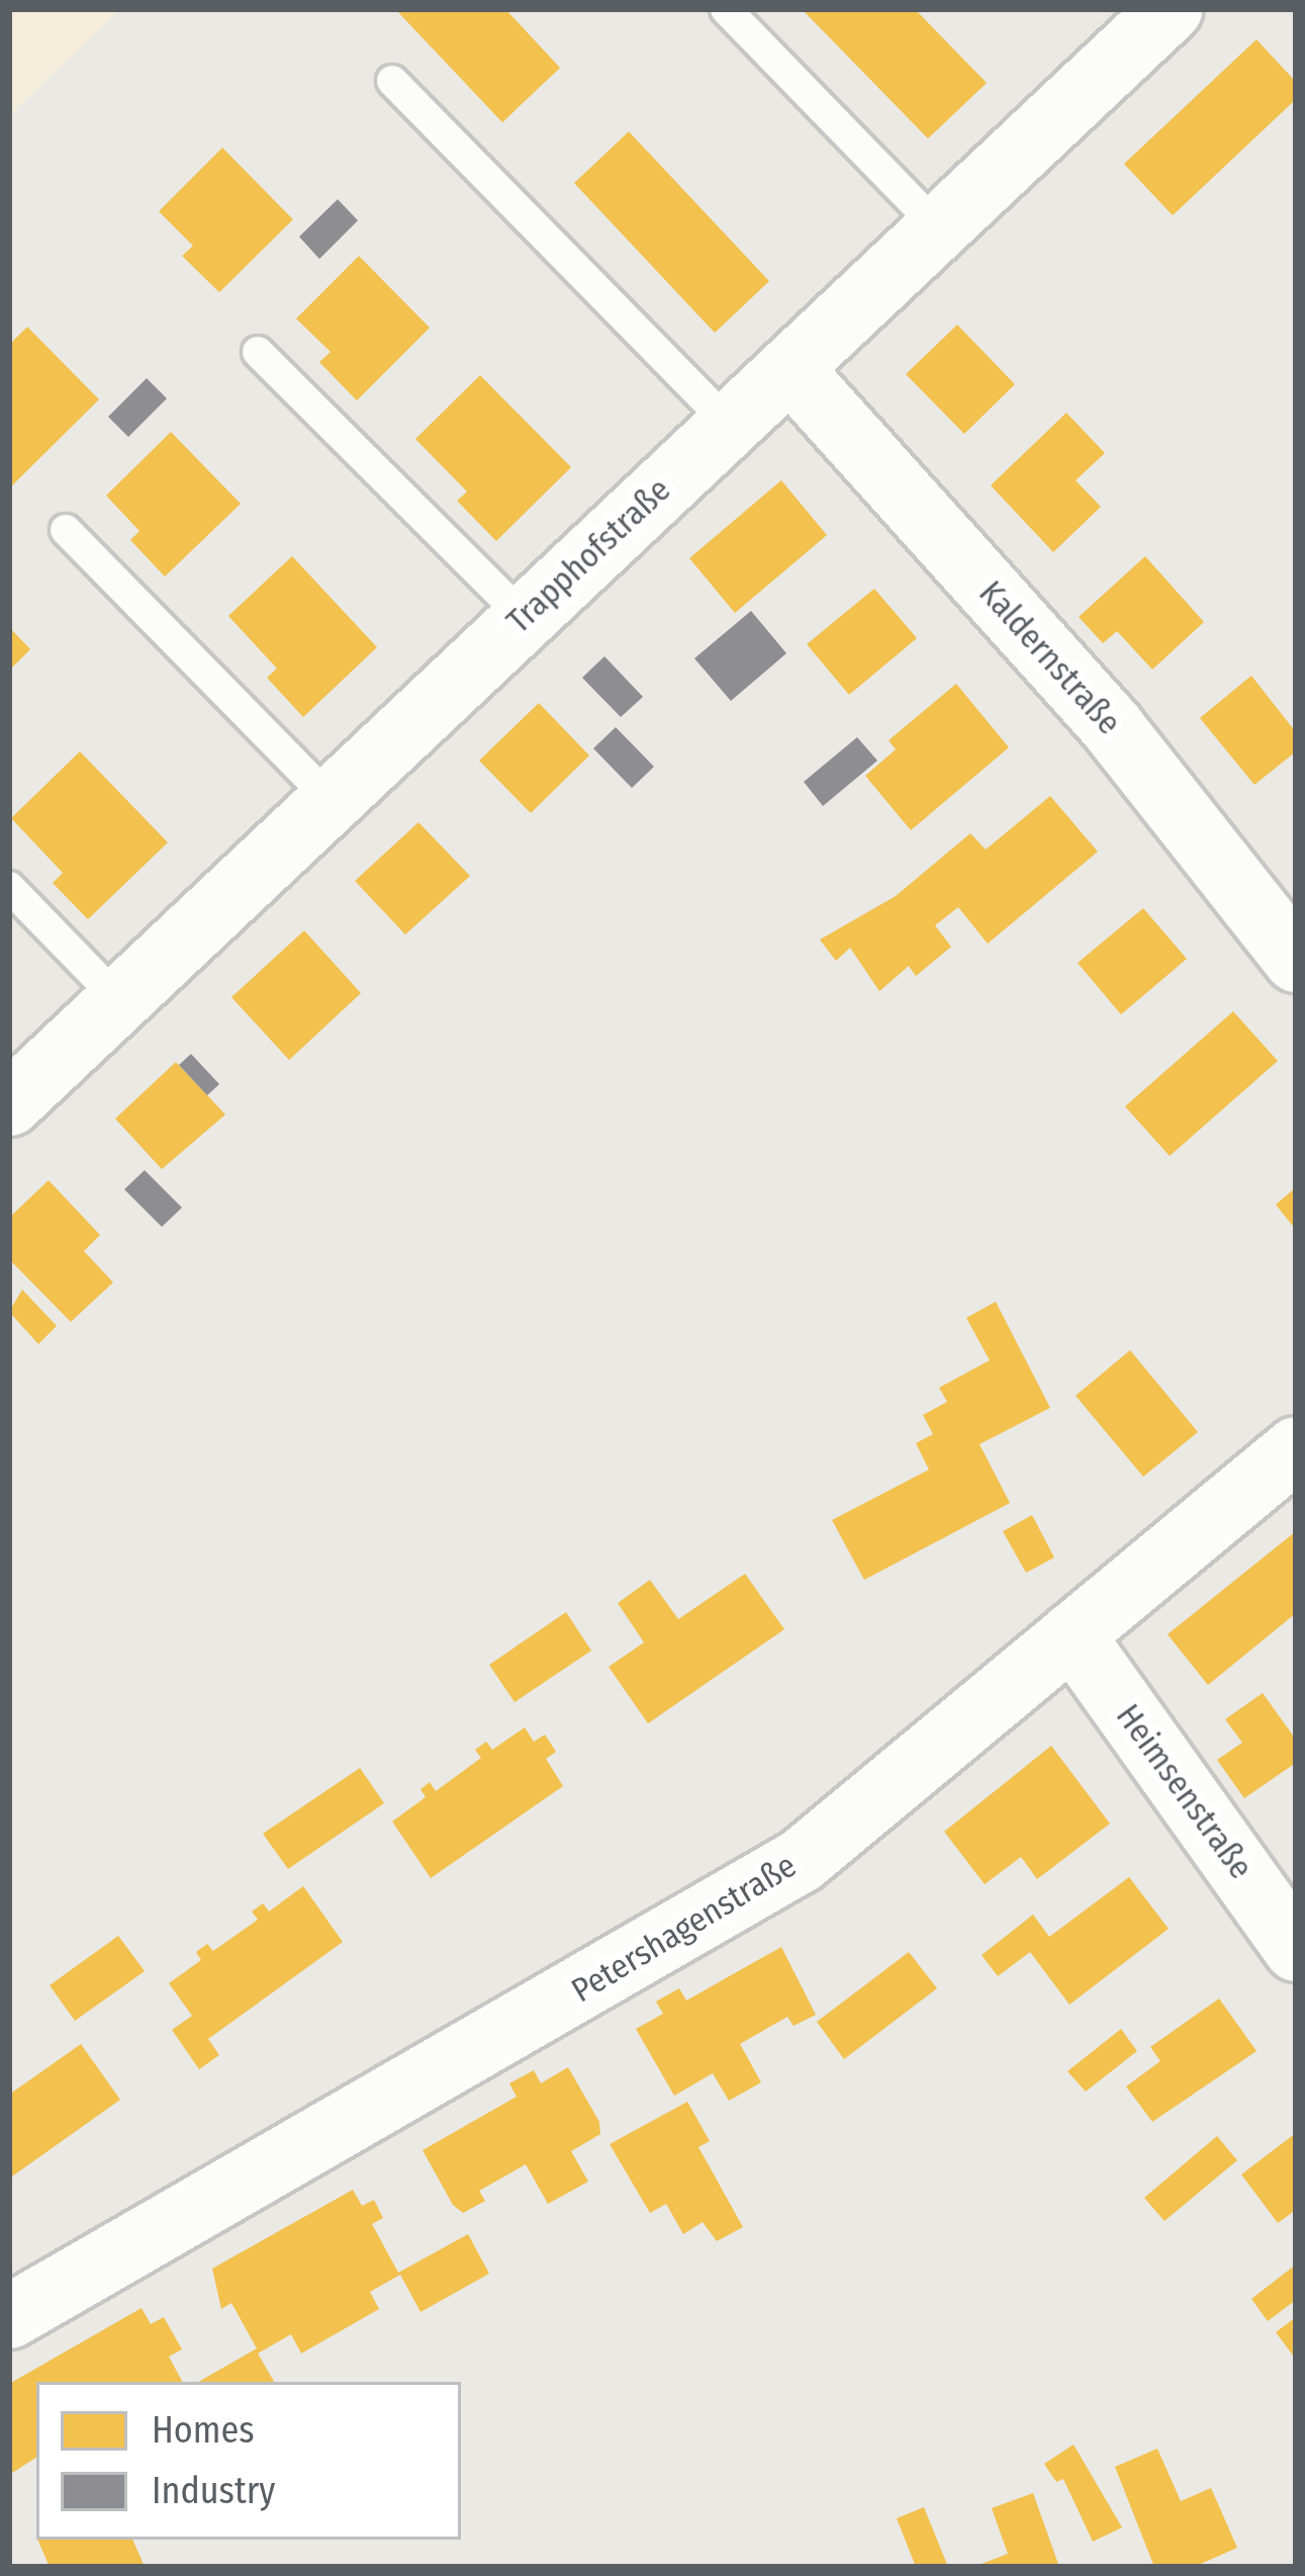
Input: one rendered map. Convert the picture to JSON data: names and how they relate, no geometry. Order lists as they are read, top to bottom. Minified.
{"streets":{"street":["Trapphofstraße","Kaldernstraße","Heimsenstraße","Petershagenstraße"]},"crossings":[["Trapphofstraße","Kaldernstraße"],["Heimsenstraße","Petershagenstraße"]],"legend":["Homes","Industry"]}
